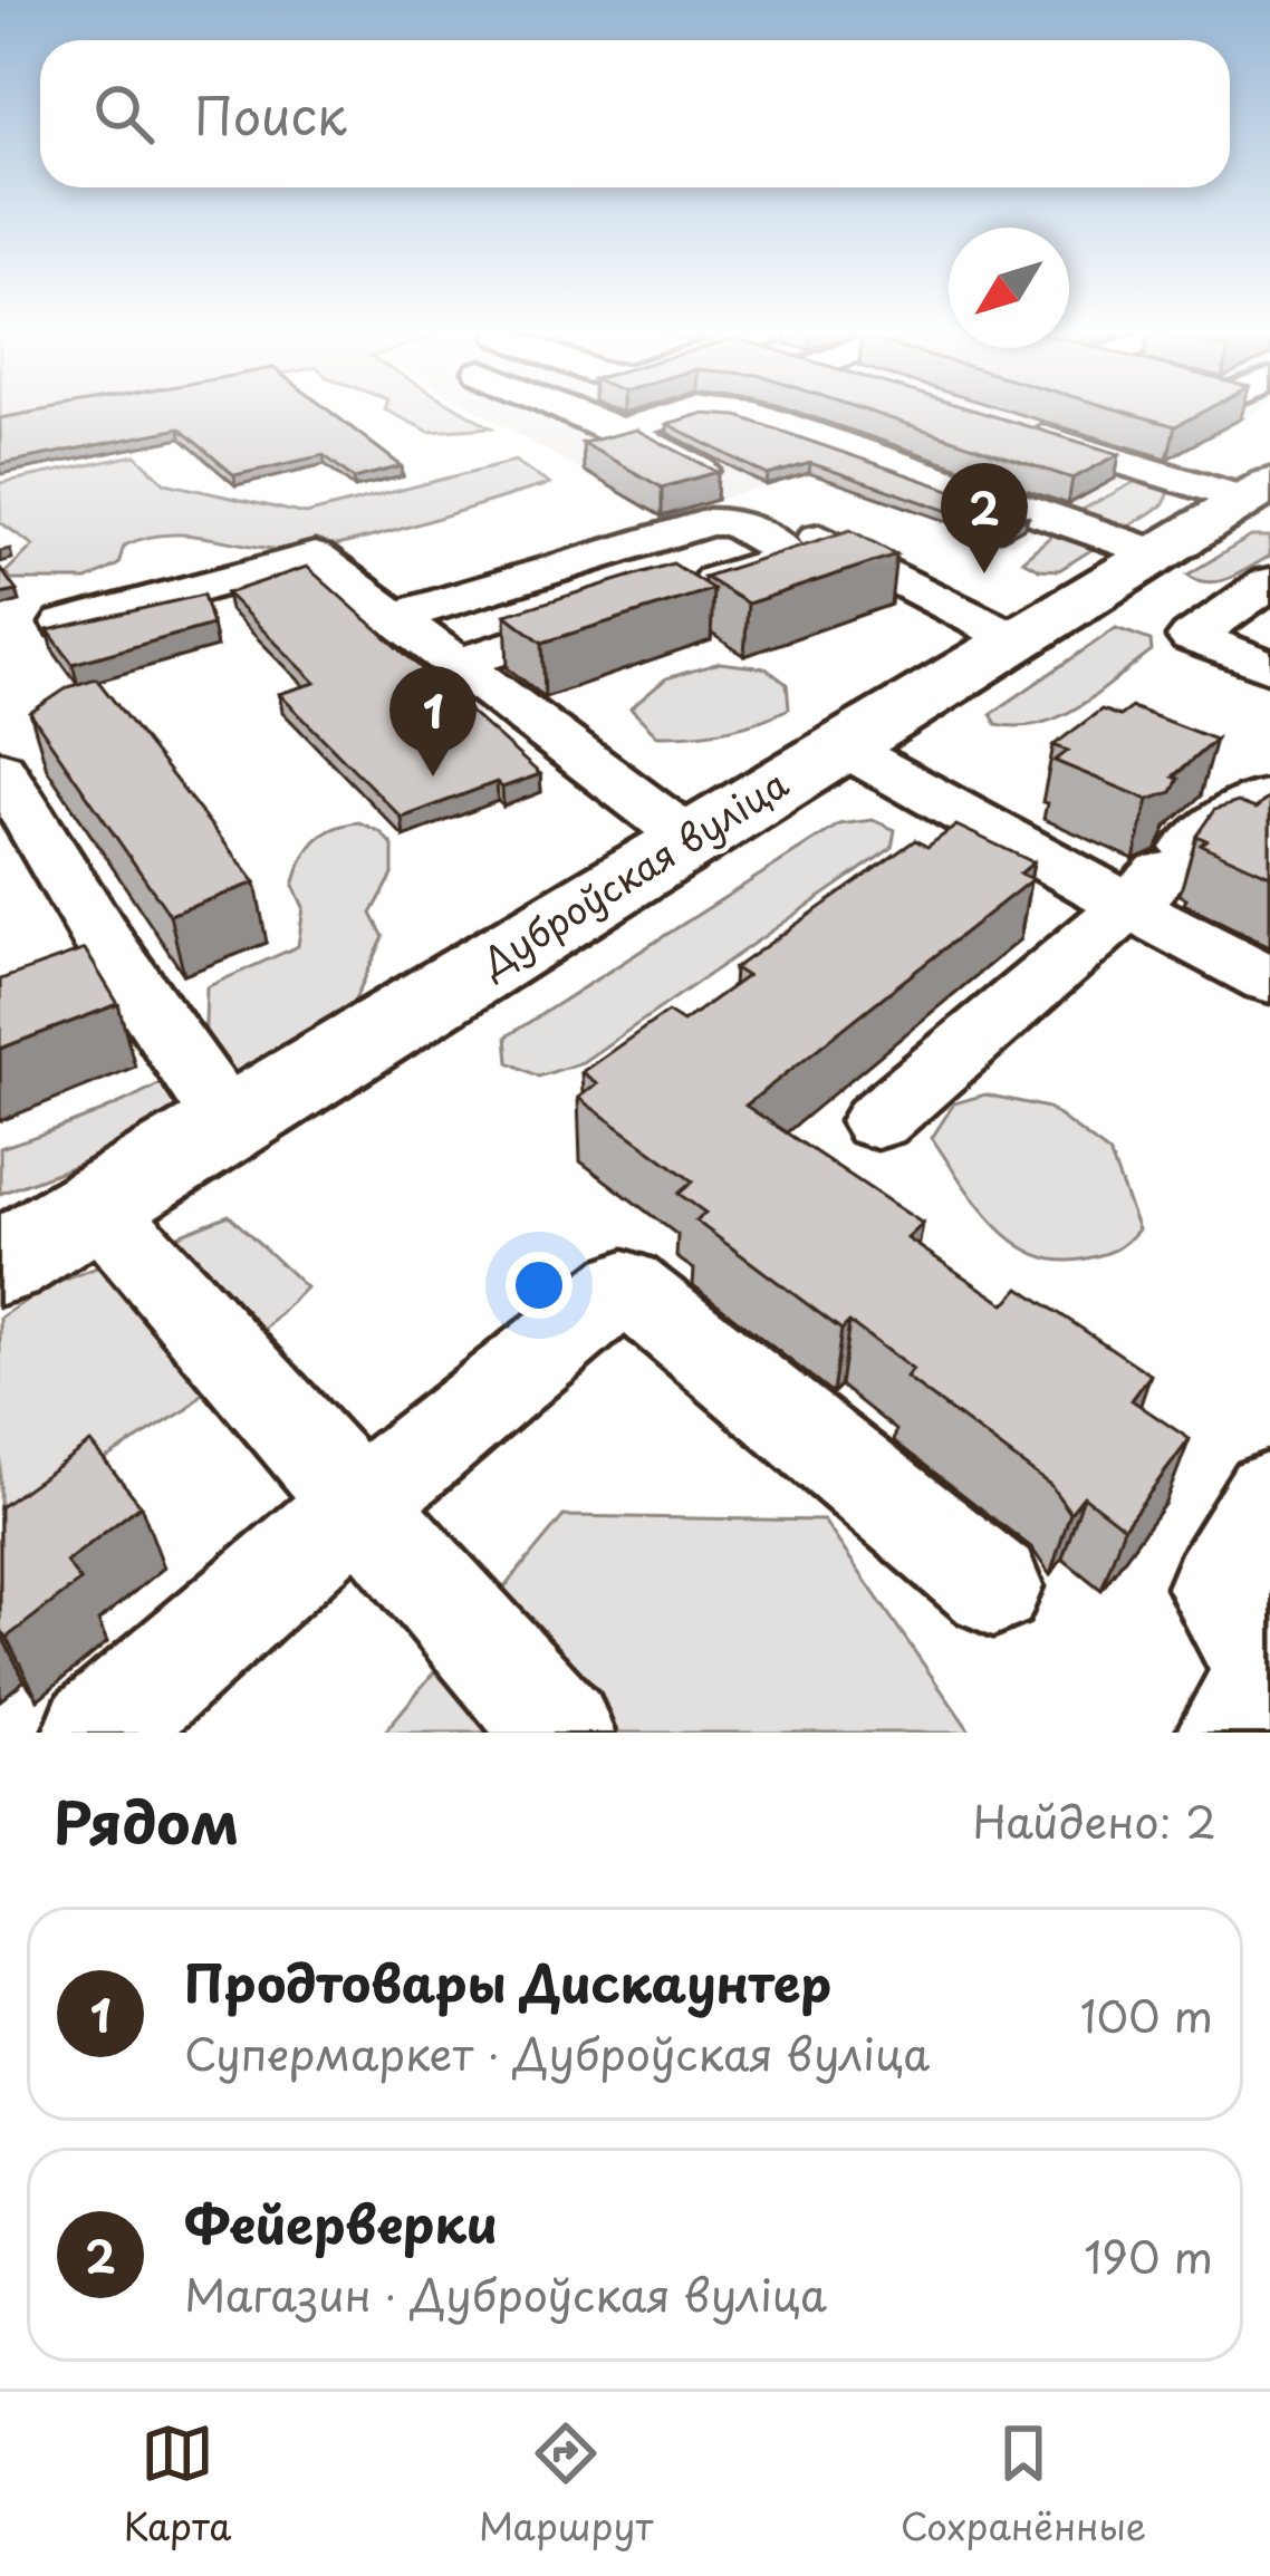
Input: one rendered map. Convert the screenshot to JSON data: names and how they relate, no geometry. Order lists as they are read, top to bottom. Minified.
{"streets":{"main road":["Дуброўская вуліца"]},"north":"bottom left","page":{"search":"Поиск","pins":["2","1"],"heading":["Рядом","Найдено: 2"],"list":[{"mark":"1","name":"Продтовары Дискаунтер","note":"Супермаркет · Дуброўская вуліца","value":"100 m"},{"mark":"2","name":"Фейерверки","note":"Магазин · Дуброўская вуліца","value":"190 m"}],"nav":["Карта","Маршрут","Сохранённые"]}}
